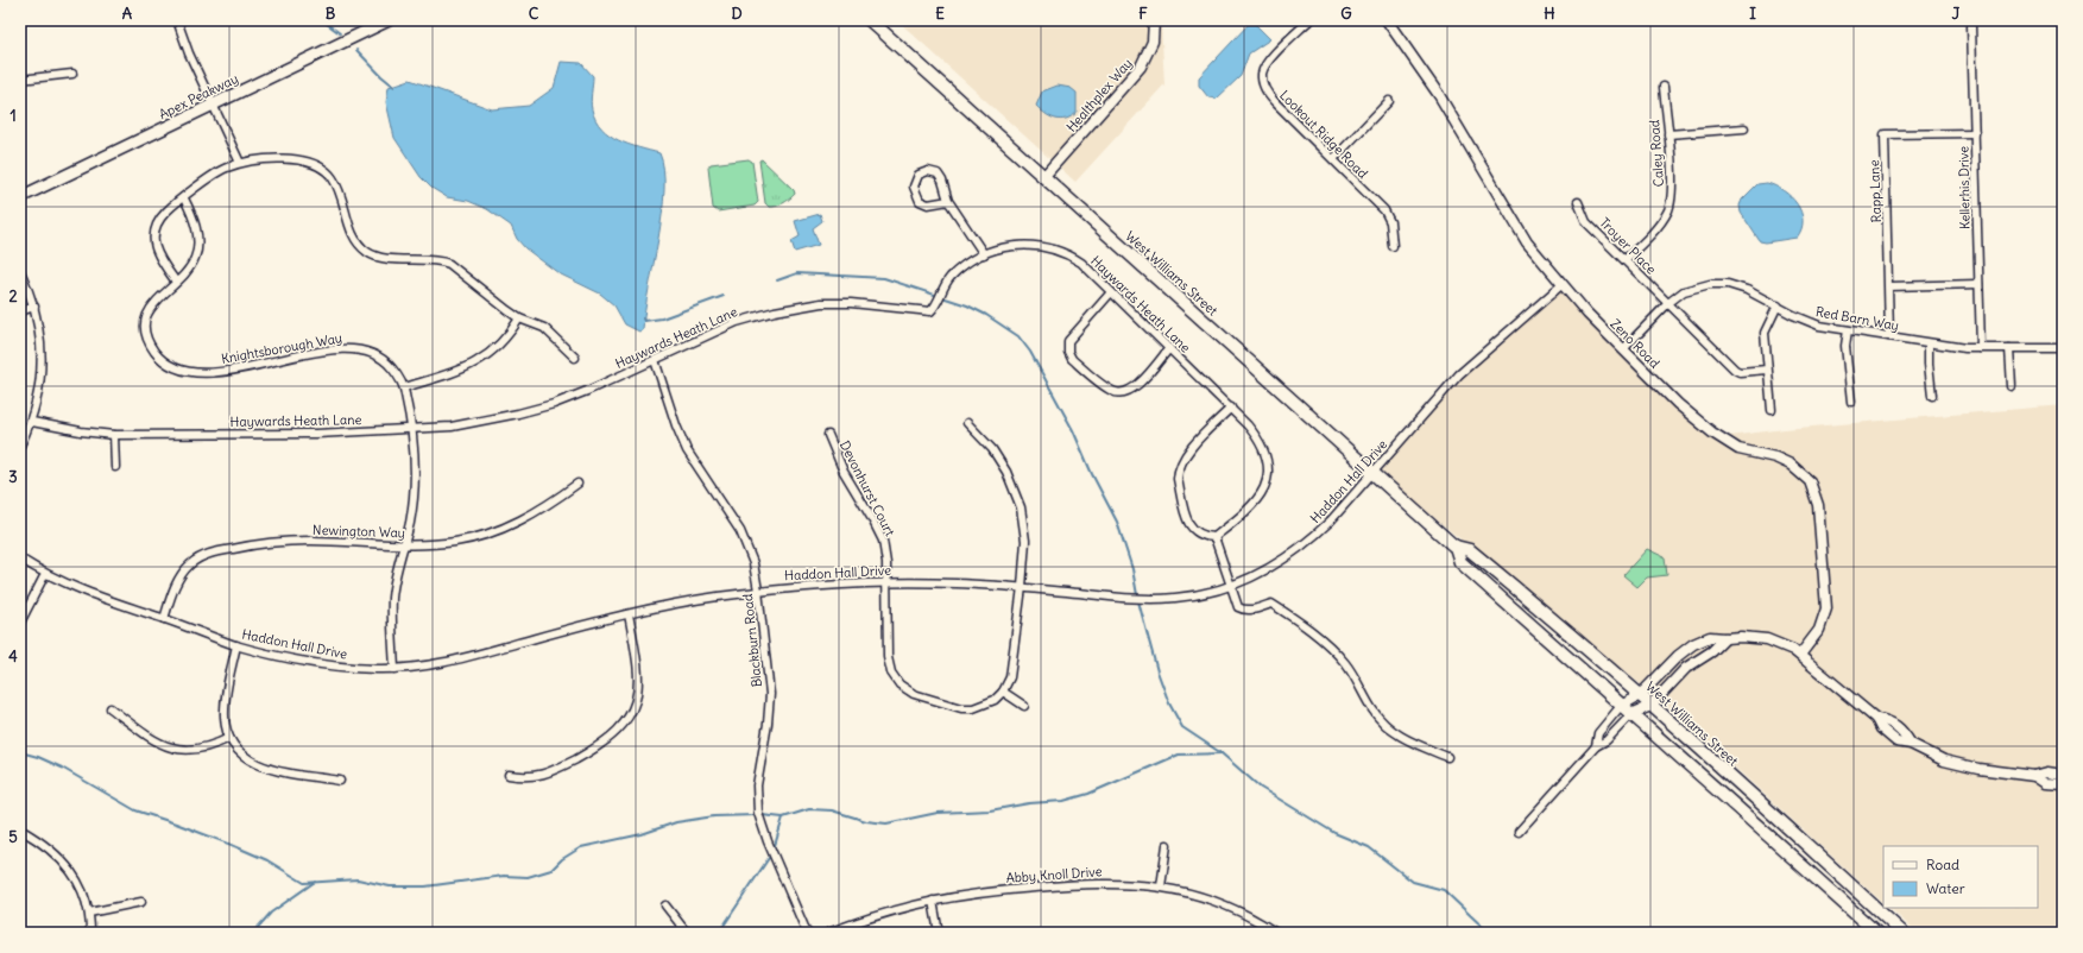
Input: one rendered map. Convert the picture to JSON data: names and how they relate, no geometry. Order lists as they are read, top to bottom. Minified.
{"streets":{"main road":["Apex Peakway","West Williams Street"],"street":["Healthplex Way","Lookout Ridge Road","Caley Road","Kellerhis Drive","Rapp Lane","Troyer Place","Haywards Heath Lane","Red Barn Way","Zeno Road","Knightsborough Way","Haddon Hall Drive","Devonhurst Court","Newington Way","Blackburn Road","Abby Knoll Drive"]},"crossings":[["Healthplex Way","West Williams Street"],["Caley Road","Troyer Place"],["Kellerhis Drive","Rapp Lane"],["Kellerhis Drive","Red Barn Way"],["Rapp Lane","Red Barn Way"],["Troyer Place","Red Barn Way"],["West Williams Street","Haddon Hall Drive"],["Haywards Heath Lane","Knightsborough Way"],["Haywards Heath Lane","Blackburn Road"],["Red Barn Way","Zeno Road"],["Zeno Road","Haddon Hall Drive"],["Knightsborough Way","Haddon Hall Drive"],["Knightsborough Way","Newington Way"],["Haddon Hall Drive","Devonhurst Court"],["Haddon Hall Drive","Newington Way"],["Haddon Hall Drive","Blackburn Road"]],"legend":["Road","Water"],"grid":{"columns":["A","B","C","D","E","F","G","H","I","J"],"rows":["1","2","3","4","5"]}}
